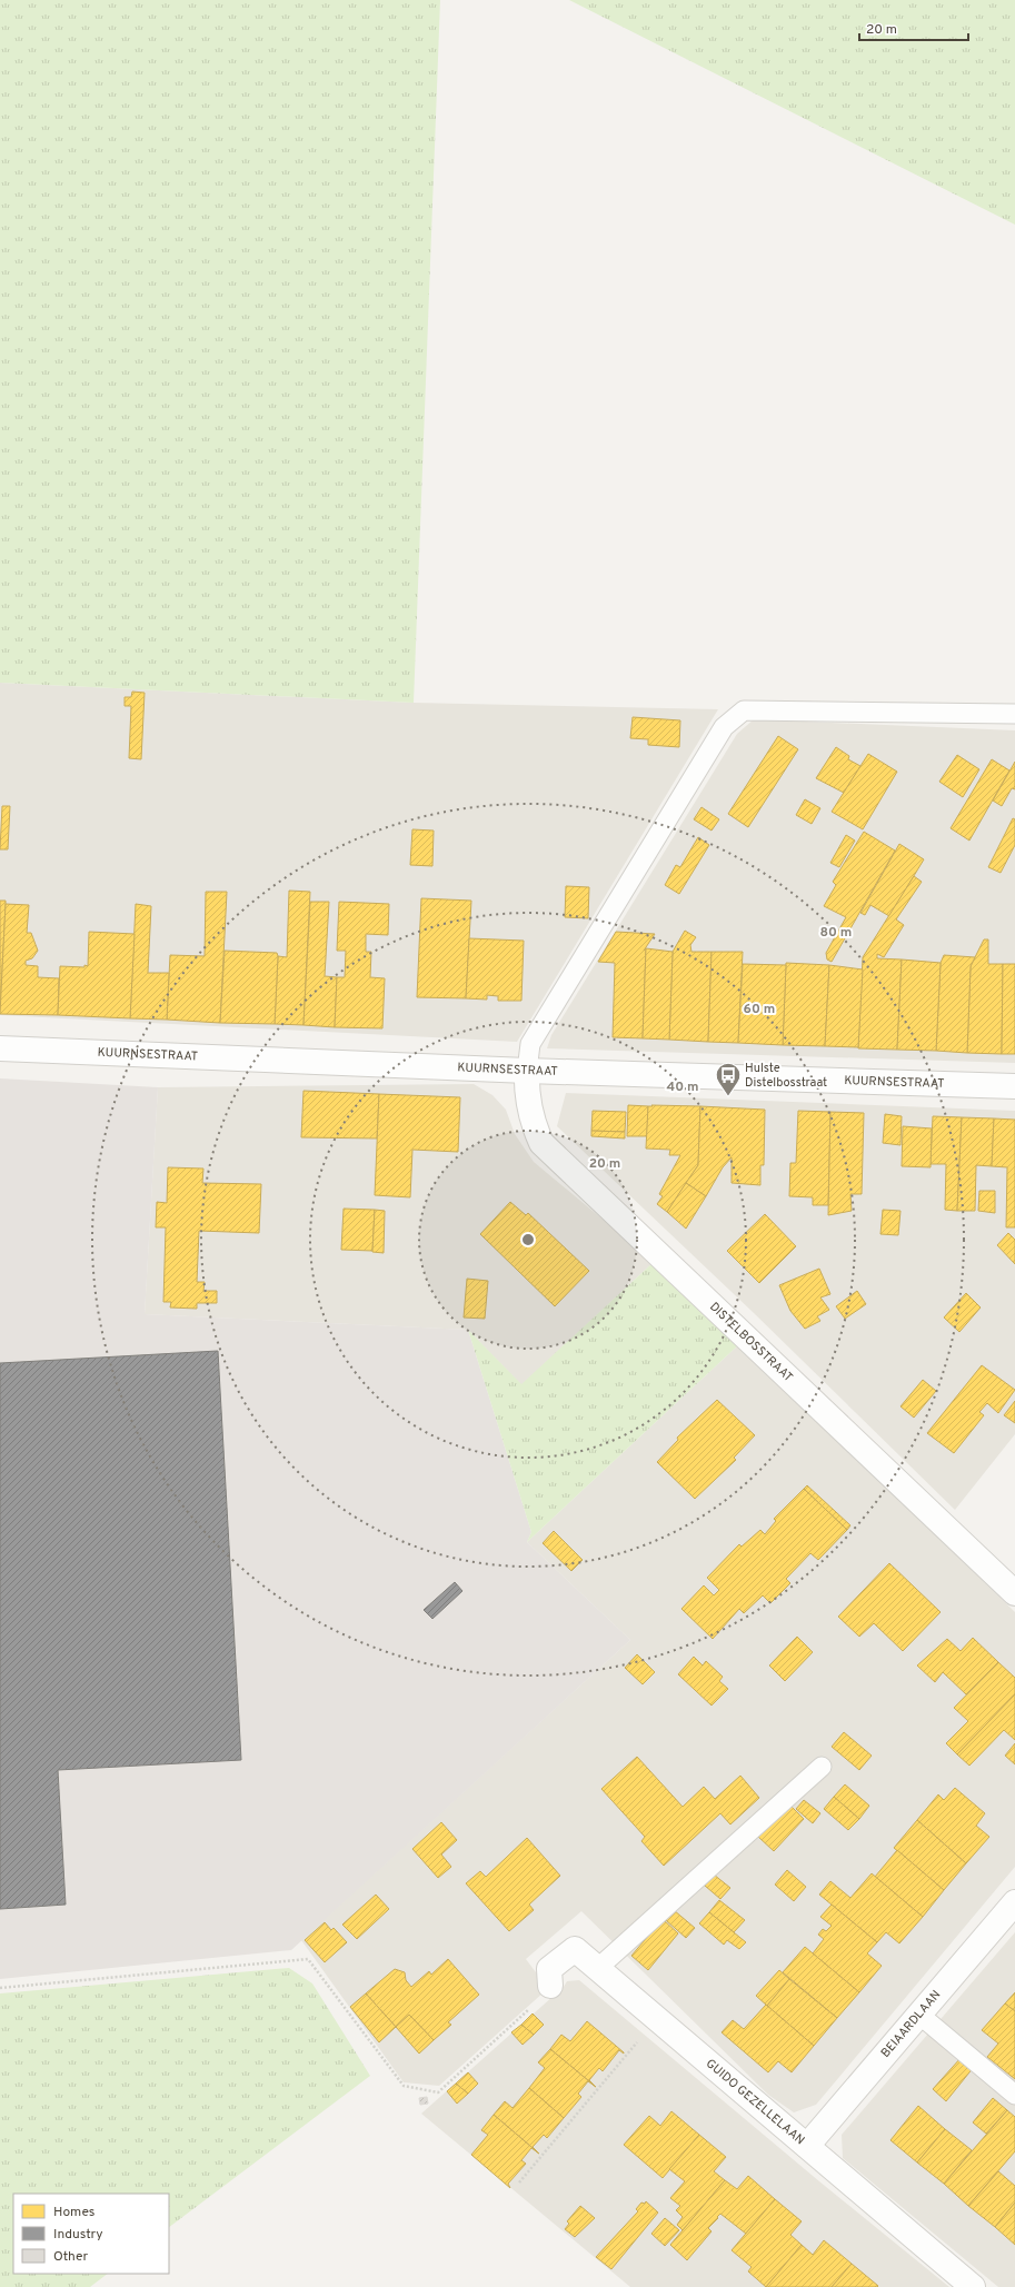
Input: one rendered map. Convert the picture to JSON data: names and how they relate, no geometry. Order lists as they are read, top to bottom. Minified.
{"streets":{"street":["KUURNSESTRAAT","DISTELBOSSTRAAT","BEIAARDLAAN","GUIDO GEZELLELAAN"]},"crossings":[["KUURNSESTRAAT","DISTELBOSSTRAAT"],["BEIAARDLAAN","GUIDO GEZELLELAAN"]],"places":{"bus stop":["Hulste Distelbosstraat"]},"legend":["Homes","Industry","Other"],"scale_bar":"20 m","rings":["80 m","60 m","40 m","20 m"]}
